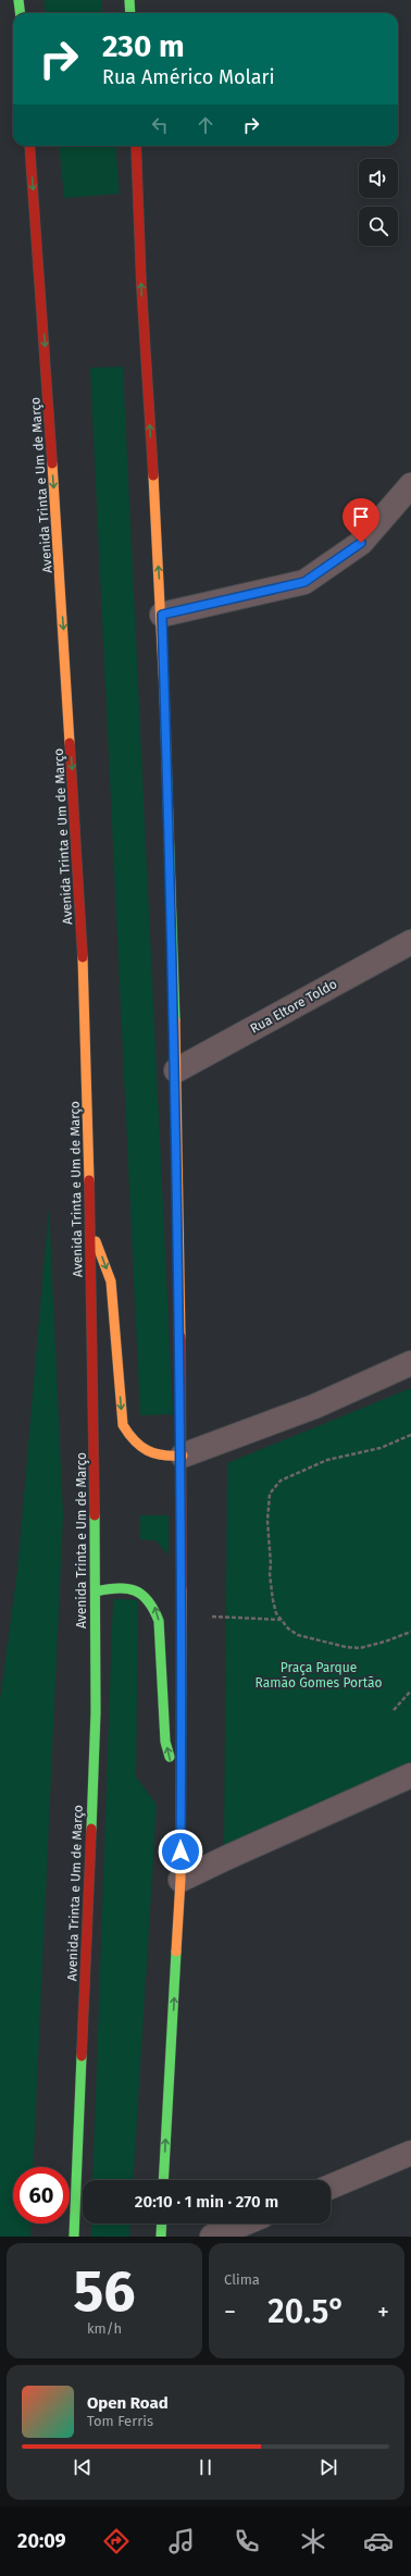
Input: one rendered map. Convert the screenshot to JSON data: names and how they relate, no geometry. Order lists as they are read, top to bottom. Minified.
{"streets":{"main road":["Avenida Trinta e Um de Março"],"street":["Rua Eltore Toldo"]},"one_way":["Avenida Trinta e Um de Março"],"parks":["Praça Parque Ramão Gomes Portão"],"page":{"turn":["230 m","Rua Américo Molari"],"limit":"60","trip":"20:10 · 1 min · 270 m","tile":[["56","km/h"],"Clima"],"heat":["−","20.5°","+"],"song":["Open Road","Tom Ferris"],"tabs":"20:09"}}
